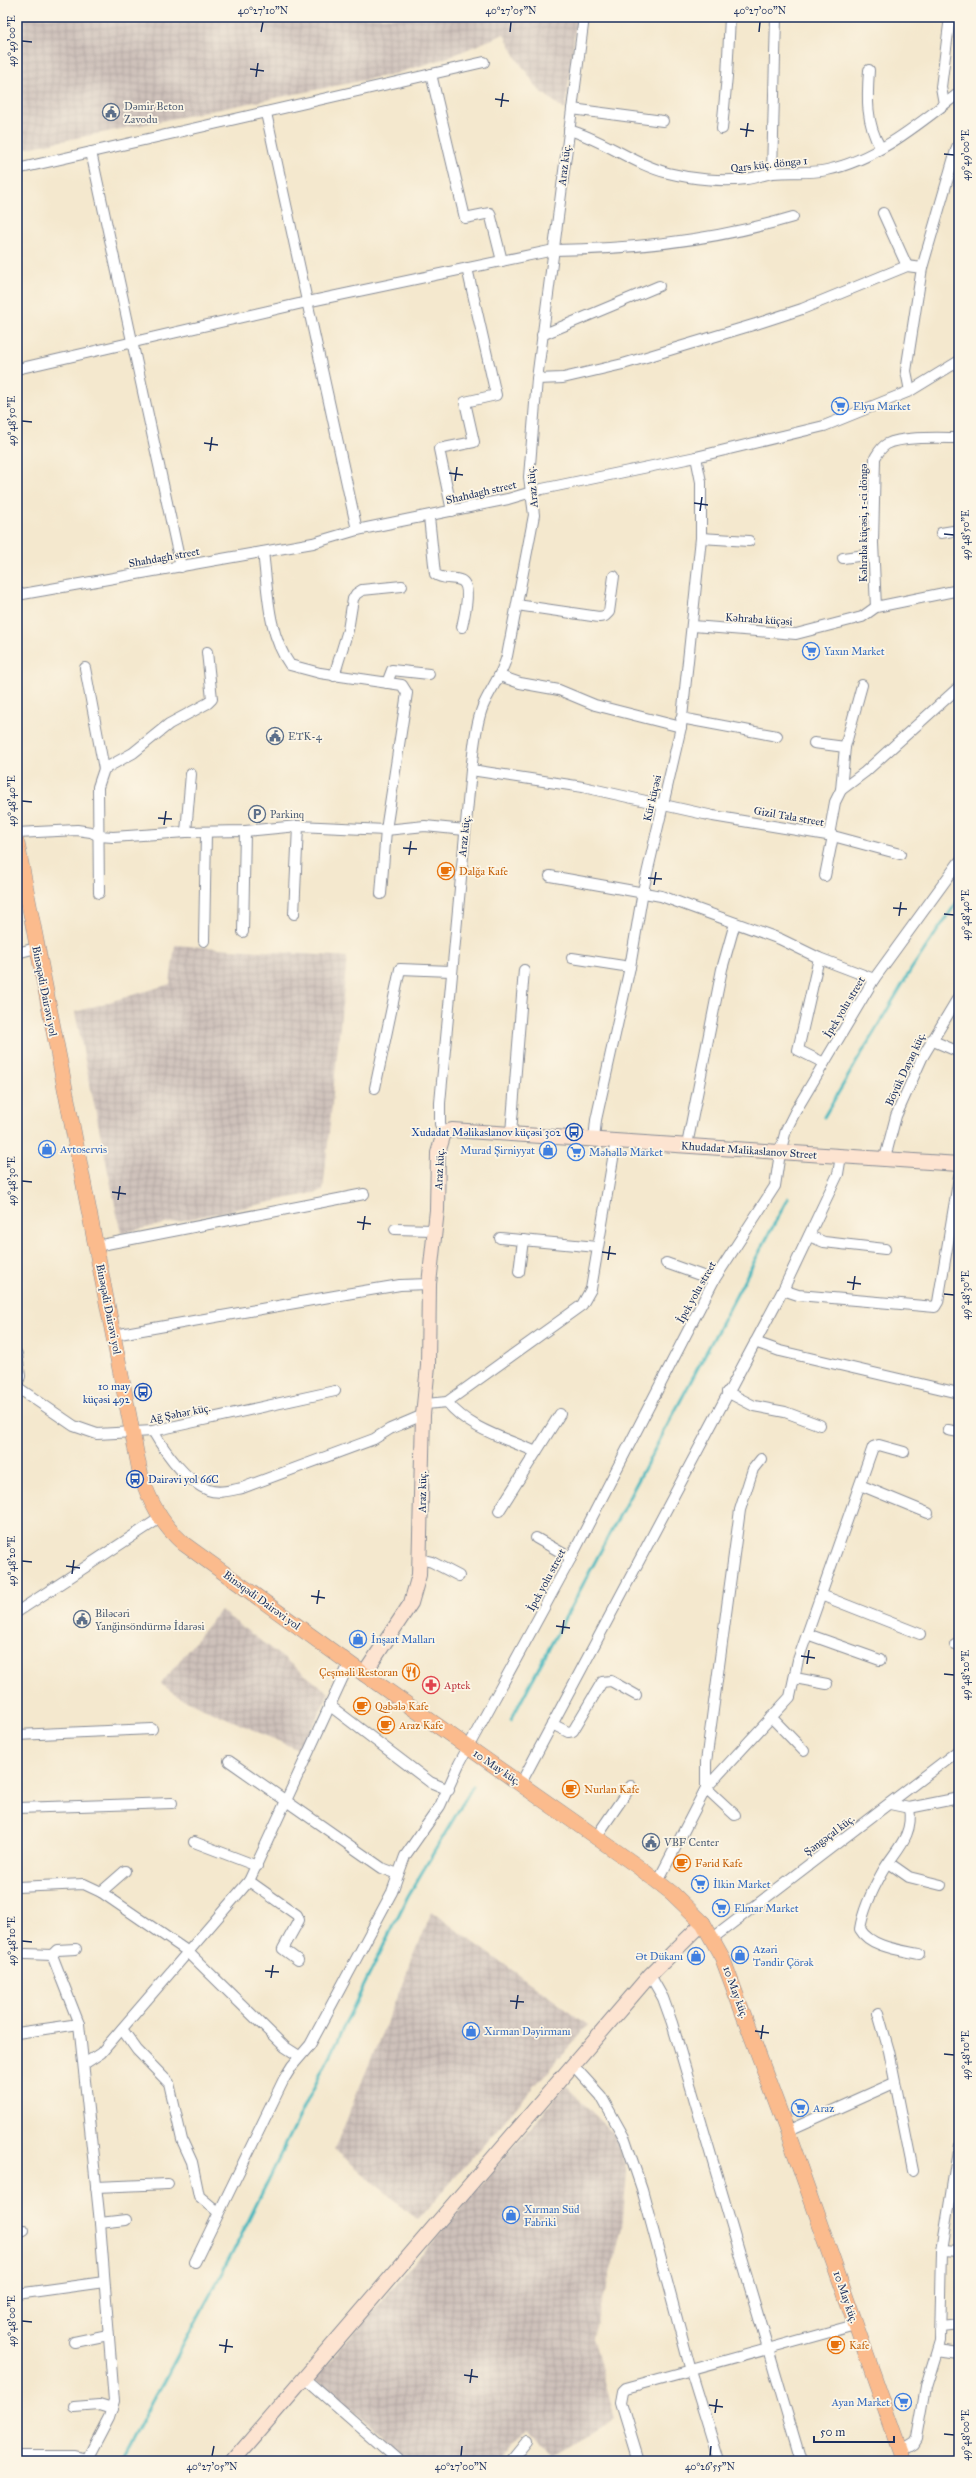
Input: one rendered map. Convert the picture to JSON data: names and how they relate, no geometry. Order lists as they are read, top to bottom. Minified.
{"streets":{"main road":["Binəqədi Dairəvi yol","10 May küç."],"street":["Qars küç. döngə 1","Araz küç.","Shahdagh street","Kəhraba küçəsi, 1-ci döngə","Kəhraba küçəsi","Kür küçəsi","Gizil Tala street","İpek yolu street","Böyük Dayaq küç.","Khudadat Malikaslanov Street","Ağ Şəhər küç.","Şəngəçal küç."]},"crossings":[["Qars küç. döngə 1","Araz küç."],["Araz küç.","Shahdagh street"],["Araz küç.","Gizil Tala street"],["Araz küç.","Binəqədi Dairəvi yol"],["Araz küç.","Khudadat Malikaslanov Street"],["Araz küç.","10 May küç."],["Shahdagh street","Kür küçəsi"],["Kəhraba küçəsi, 1-ci döngə","Kəhraba küçəsi"],["Kəhraba küçəsi","Kür küçəsi"],["Kür küçəsi","Gizil Tala street"],["Kür küçəsi","Khudadat Malikaslanov Street"],["Binəqədi Dairəvi yol","Ağ Şəhər küç."],["Binəqədi Dairəvi yol","10 May küç."],["İpek yolu street","Khudadat Malikaslanov Street"],["İpek yolu street","10 May küç."],["Böyük Dayaq küç.","Khudadat Malikaslanov Street"],["10 May küç.","Şəngəçal küç."]],"places":{"public building":["Dəmir Beton Zavodu","ETK-4","Biləcəri Yanğinsöndürmə İdarəsi","VBF Center"],"supermarket":["Elyu Market","Yaxın Market","Məhəllə Market","İlkin Market","Elmar Market","Araz","Ayan Market"],"parking":["Parkinq"],"cafe":["Dalğa Kafe","Qəbələ Kafe","Araz Kafe","Nurlan Kafe","Fərid Kafe","Kafe"],"bus stop":["Xudadat Məlikaslanov küçəsi 302","10 may küçəsi 492","Dairəvi yol 66C"],"shop":["Avtoservis","Murad Şirniyyat","İnşaat Malları","Azəri Təndir Çörək","Ət Dükanı","Xırman Dəyirmanı","Xırman Süd Fabriki"],"restaurant":["Çeşməli Restoran"],"pharmacy":["Aptek"]},"scale_bar":"50 m","coordinates":["40°27'10\"N","40°27'05\"N","40°27'00\"N","49°49'00\"E","49°48'50\"E","49°48'40\"E","49°48'30\"E","49°48'20\"E","49°48'10\"E","49°48'00\"E","40°26'55\"N"]}
